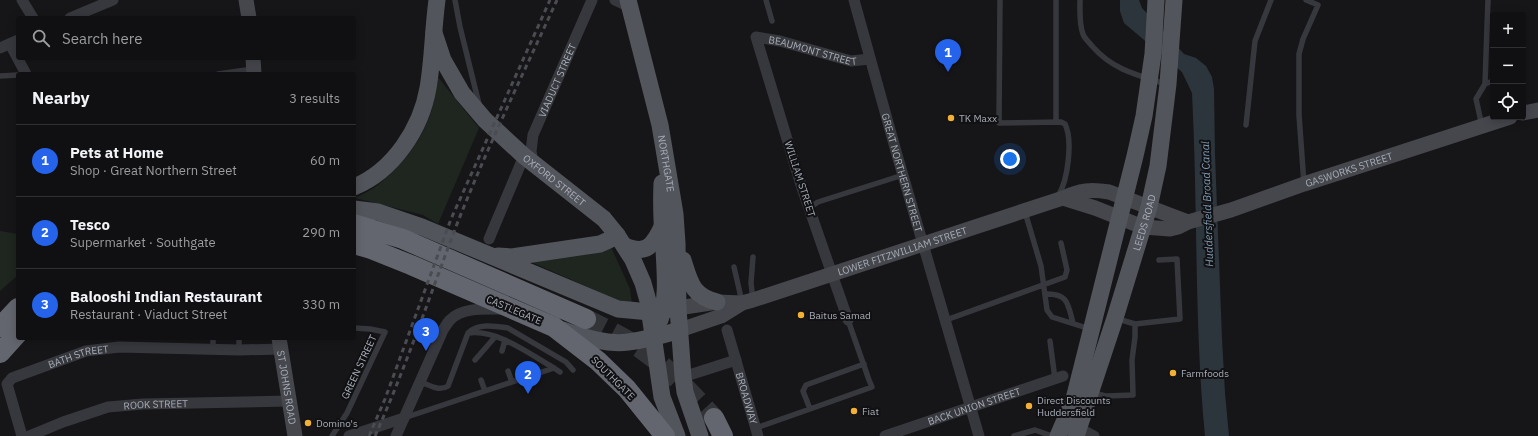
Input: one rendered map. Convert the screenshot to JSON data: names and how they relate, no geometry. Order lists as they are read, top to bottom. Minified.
{"streets":{"highway":["CASTLEGATE","SOUTHGATE"],"main road":["NORTHGATE","OXFORD STREET","LEEDS ROAD"],"street":["BEAUMONT STREET","VIADUCT STREET","GASWORKS STREET","GREAT NORTHERN STREET","WILLIAM STREET","LOWER FITZWILLIAM STREET","BATH STREET","ST JOHNS ROAD","BROADWAY","ROOK STREET","BACK UNION STREET"],"lane":["GREEN STREET"]},"crossings":[["BEAUMONT STREET","GREAT NORTHERN STREET"],["BEAUMONT STREET","WILLIAM STREET"],["VIADUCT STREET","OXFORD STREET"],["NORTHGATE","OXFORD STREET"],["NORTHGATE","LOWER FITZWILLIAM STREET"],["NORTHGATE","CASTLEGATE"],["GASWORKS STREET","LEEDS ROAD"],["GREAT NORTHERN STREET","LOWER FITZWILLIAM STREET"],["GREAT NORTHERN STREET","BACK UNION STREET"],["WILLIAM STREET","LOWER FITZWILLIAM STREET"],["OXFORD STREET","LOWER FITZWILLIAM STREET"],["LEEDS ROAD","LOWER FITZWILLIAM STREET"],["LOWER FITZWILLIAM STREET","CASTLEGATE"],["CASTLEGATE","SOUTHGATE"],["BATH STREET","ST JOHNS ROAD"],["ST JOHNS ROAD","ROOK STREET"]],"water":["Huddersfield Broad Canal"],"places":["TK Maxx","Baitus Samad","Farmfoods","Direct Discounts Huddersfield","Fiat","Domino's"],"page":{"map_buttons":["+","−"],"search":"Search here","pins":["1","3","2"],"heading":["Nearby","3 results"],"list":[{"mark":"1","name":"Pets at Home","note":"Shop · Great Northern Street","value":"60 m"},{"mark":"2","name":"Tesco","note":"Supermarket · Southgate","value":"290 m"},{"mark":"3","name":"Balooshi Indian Restaurant","note":"Restaurant · Viaduct Street","value":"330 m"}]}}
